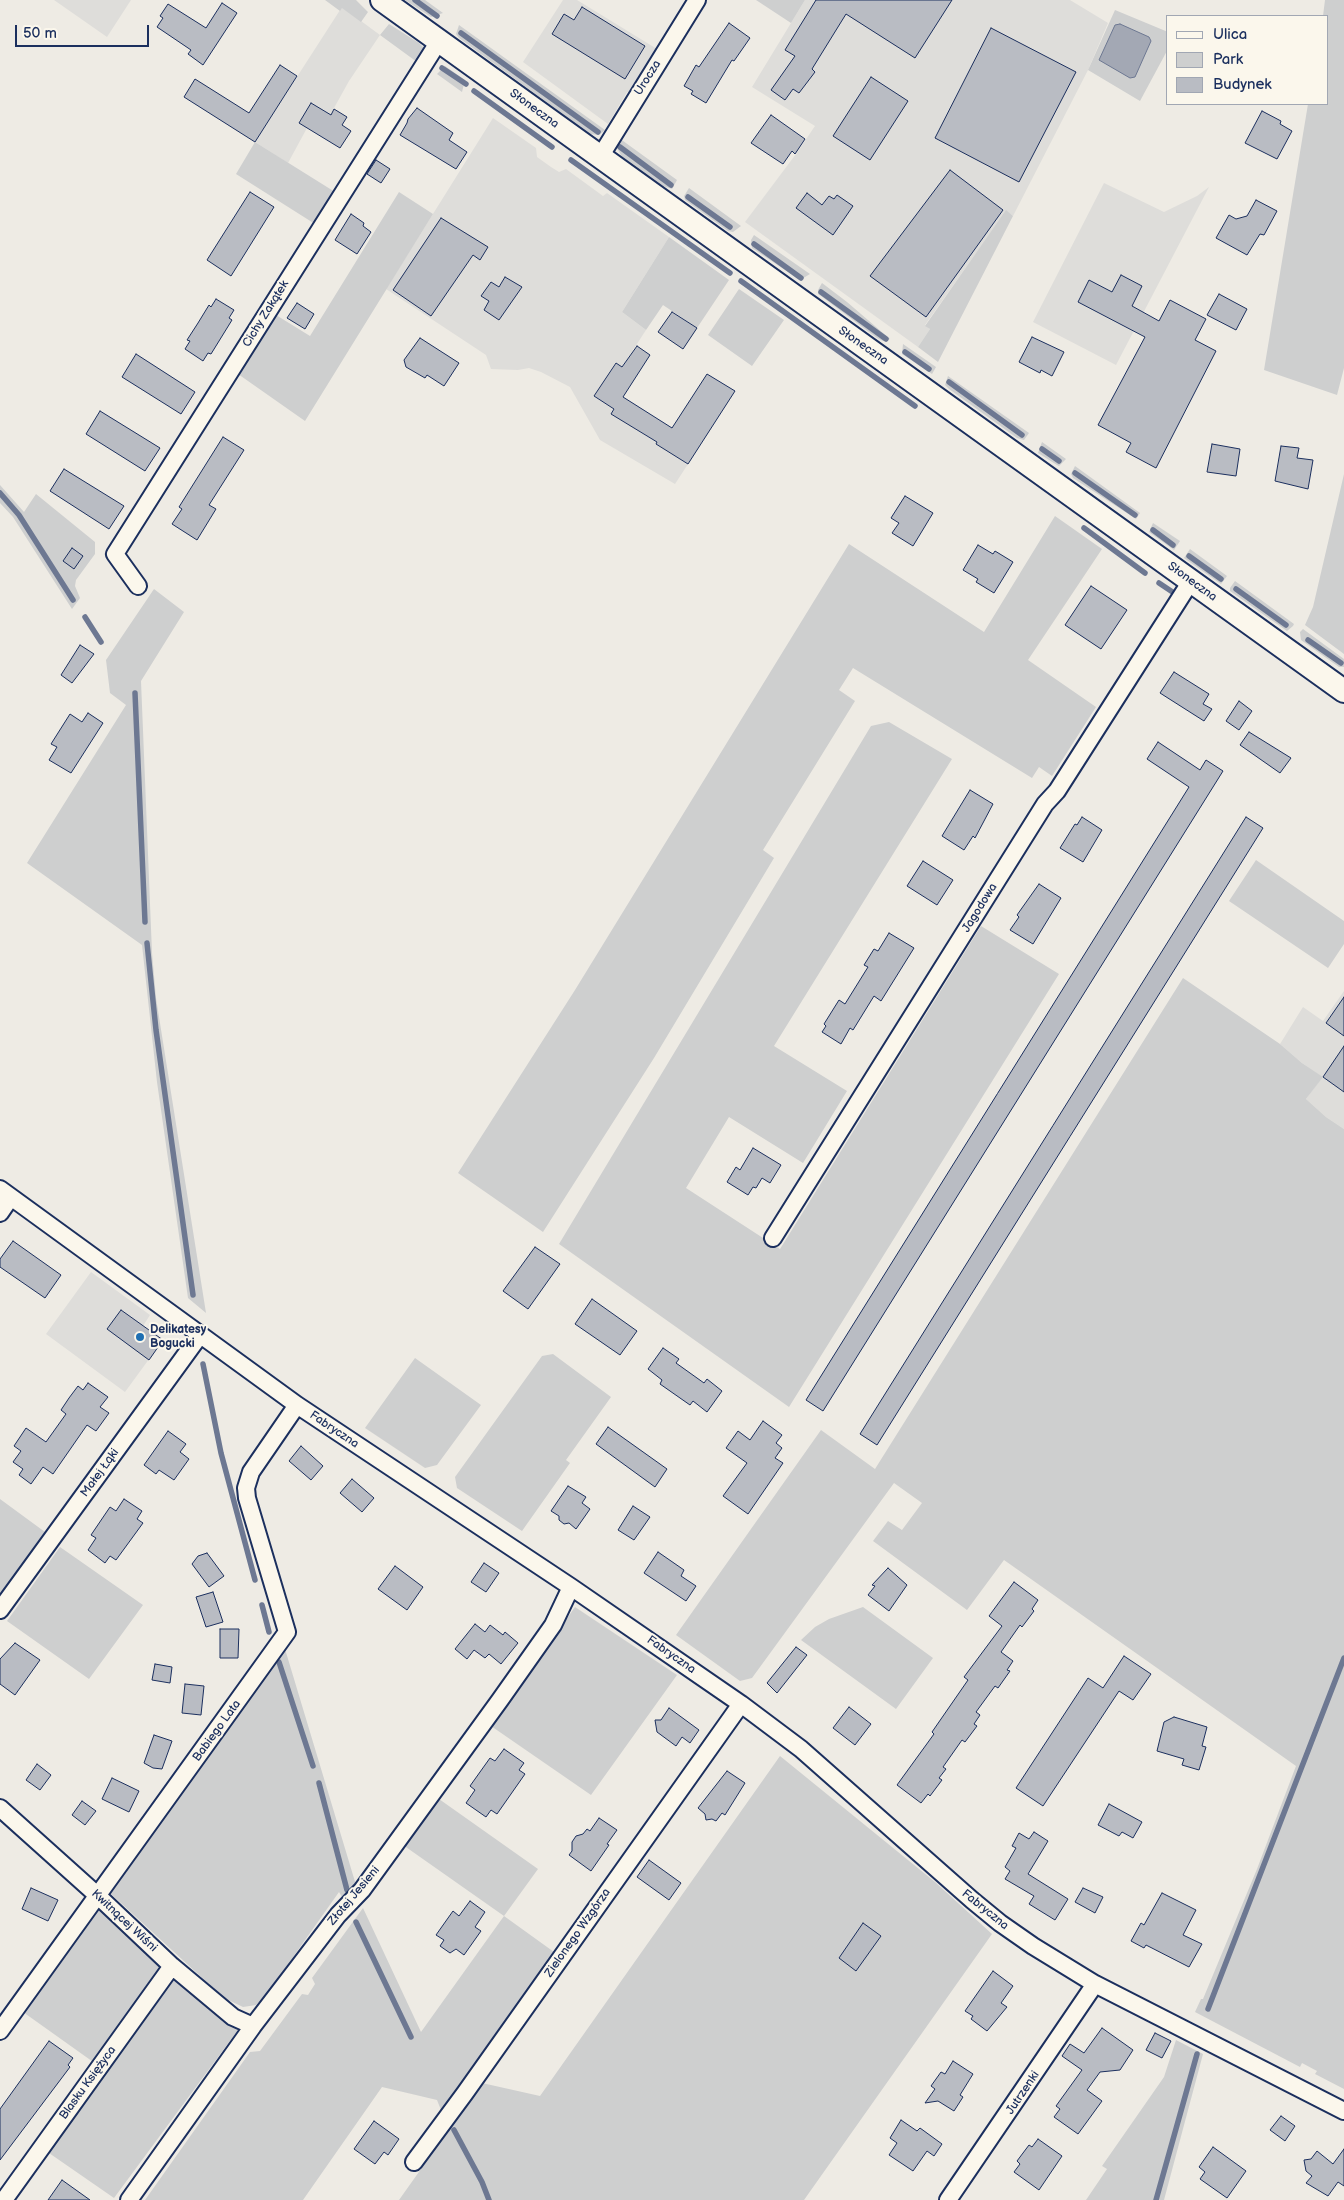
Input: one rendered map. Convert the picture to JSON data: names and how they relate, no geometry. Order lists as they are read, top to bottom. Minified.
{"streets":{"main road":["Słoneczna"],"street":["Urocza","Cichy Zakątek","Jagodowa","Fabryczna","Małej Łąki","Babiego Lata","Złotej Jesieni","Kwitnącej Wiśni","Zielonego Wzgórza","Blasku Księżyca","Jutrzenki"]},"crossings":[["Urocza","Słoneczna"],["Słoneczna","Cichy Zakątek"],["Słoneczna","Jagodowa"],["Fabryczna","Małej Łąki"],["Fabryczna","Babiego Lata"],["Fabryczna","Złotej Jesieni"],["Fabryczna","Zielonego Wzgórza"],["Fabryczna","Jutrzenki"],["Babiego Lata","Kwitnącej Wiśni"],["Złotej Jesieni","Kwitnącej Wiśni"],["Kwitnącej Wiśni","Blasku Księżyca"]],"places":["Delikatesy Bogucki"],"legend":["Ulica","Park","Budynek"],"scale_bar":"50 m"}
